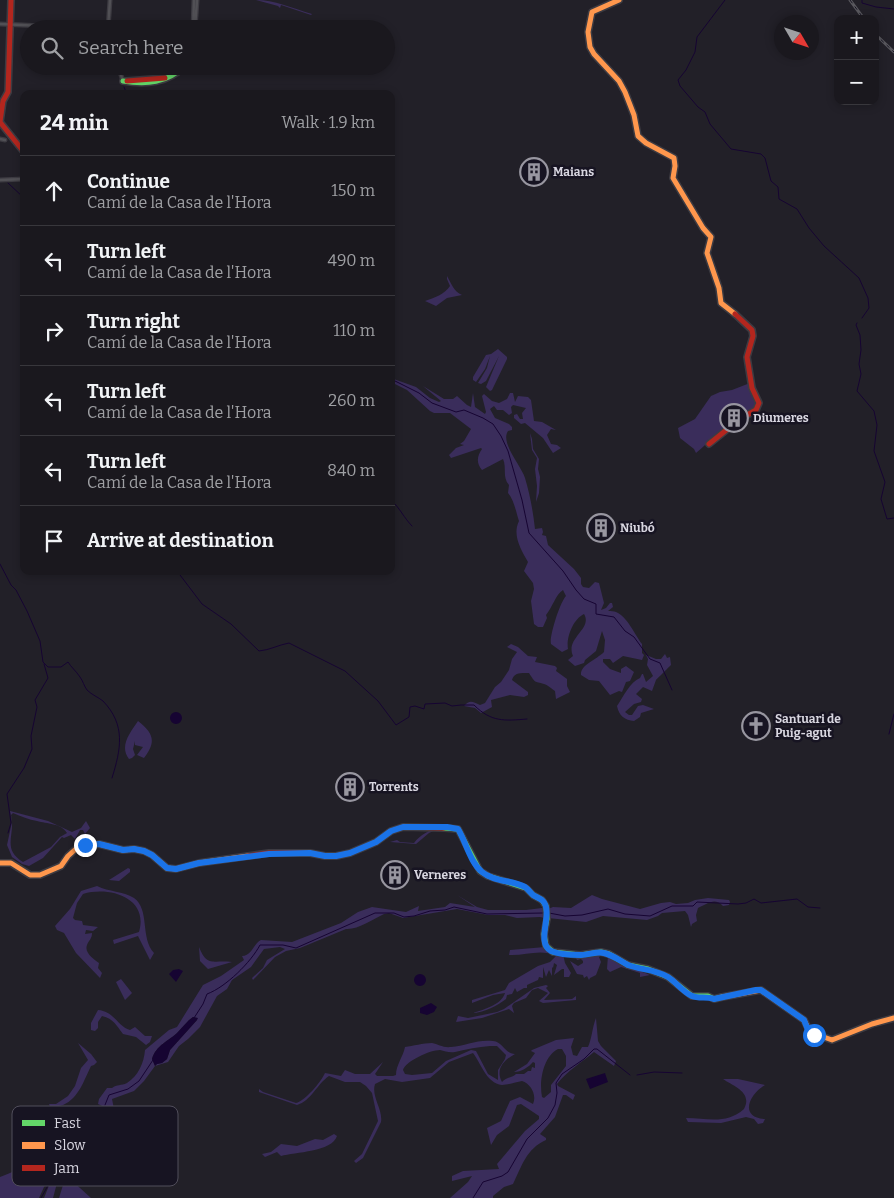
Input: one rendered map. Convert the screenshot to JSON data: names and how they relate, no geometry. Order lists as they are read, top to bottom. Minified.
{"places":{"building":["Maians","Diumeres","Niubó","Torrents","Verneres"],"church":["Santuari de Puig-agut"]},"legend":["Fast","Slow","Jam"],"north":"bottom right","page":{"map_buttons":["+","−"],"search":"Search here","heading":["24 min","Walk · 1.9 km"],"list":[["Continue","Camí de la Casa de l'Hora","150 m"],["Turn left","Camí de la Casa de l'Hora","490 m"],["Turn right","Camí de la Casa de l'Hora","110 m"],["Turn left","Camí de la Casa de l'Hora","260 m"],["Turn left","Camí de la Casa de l'Hora","840 m"],"Arrive at destination"]}}
